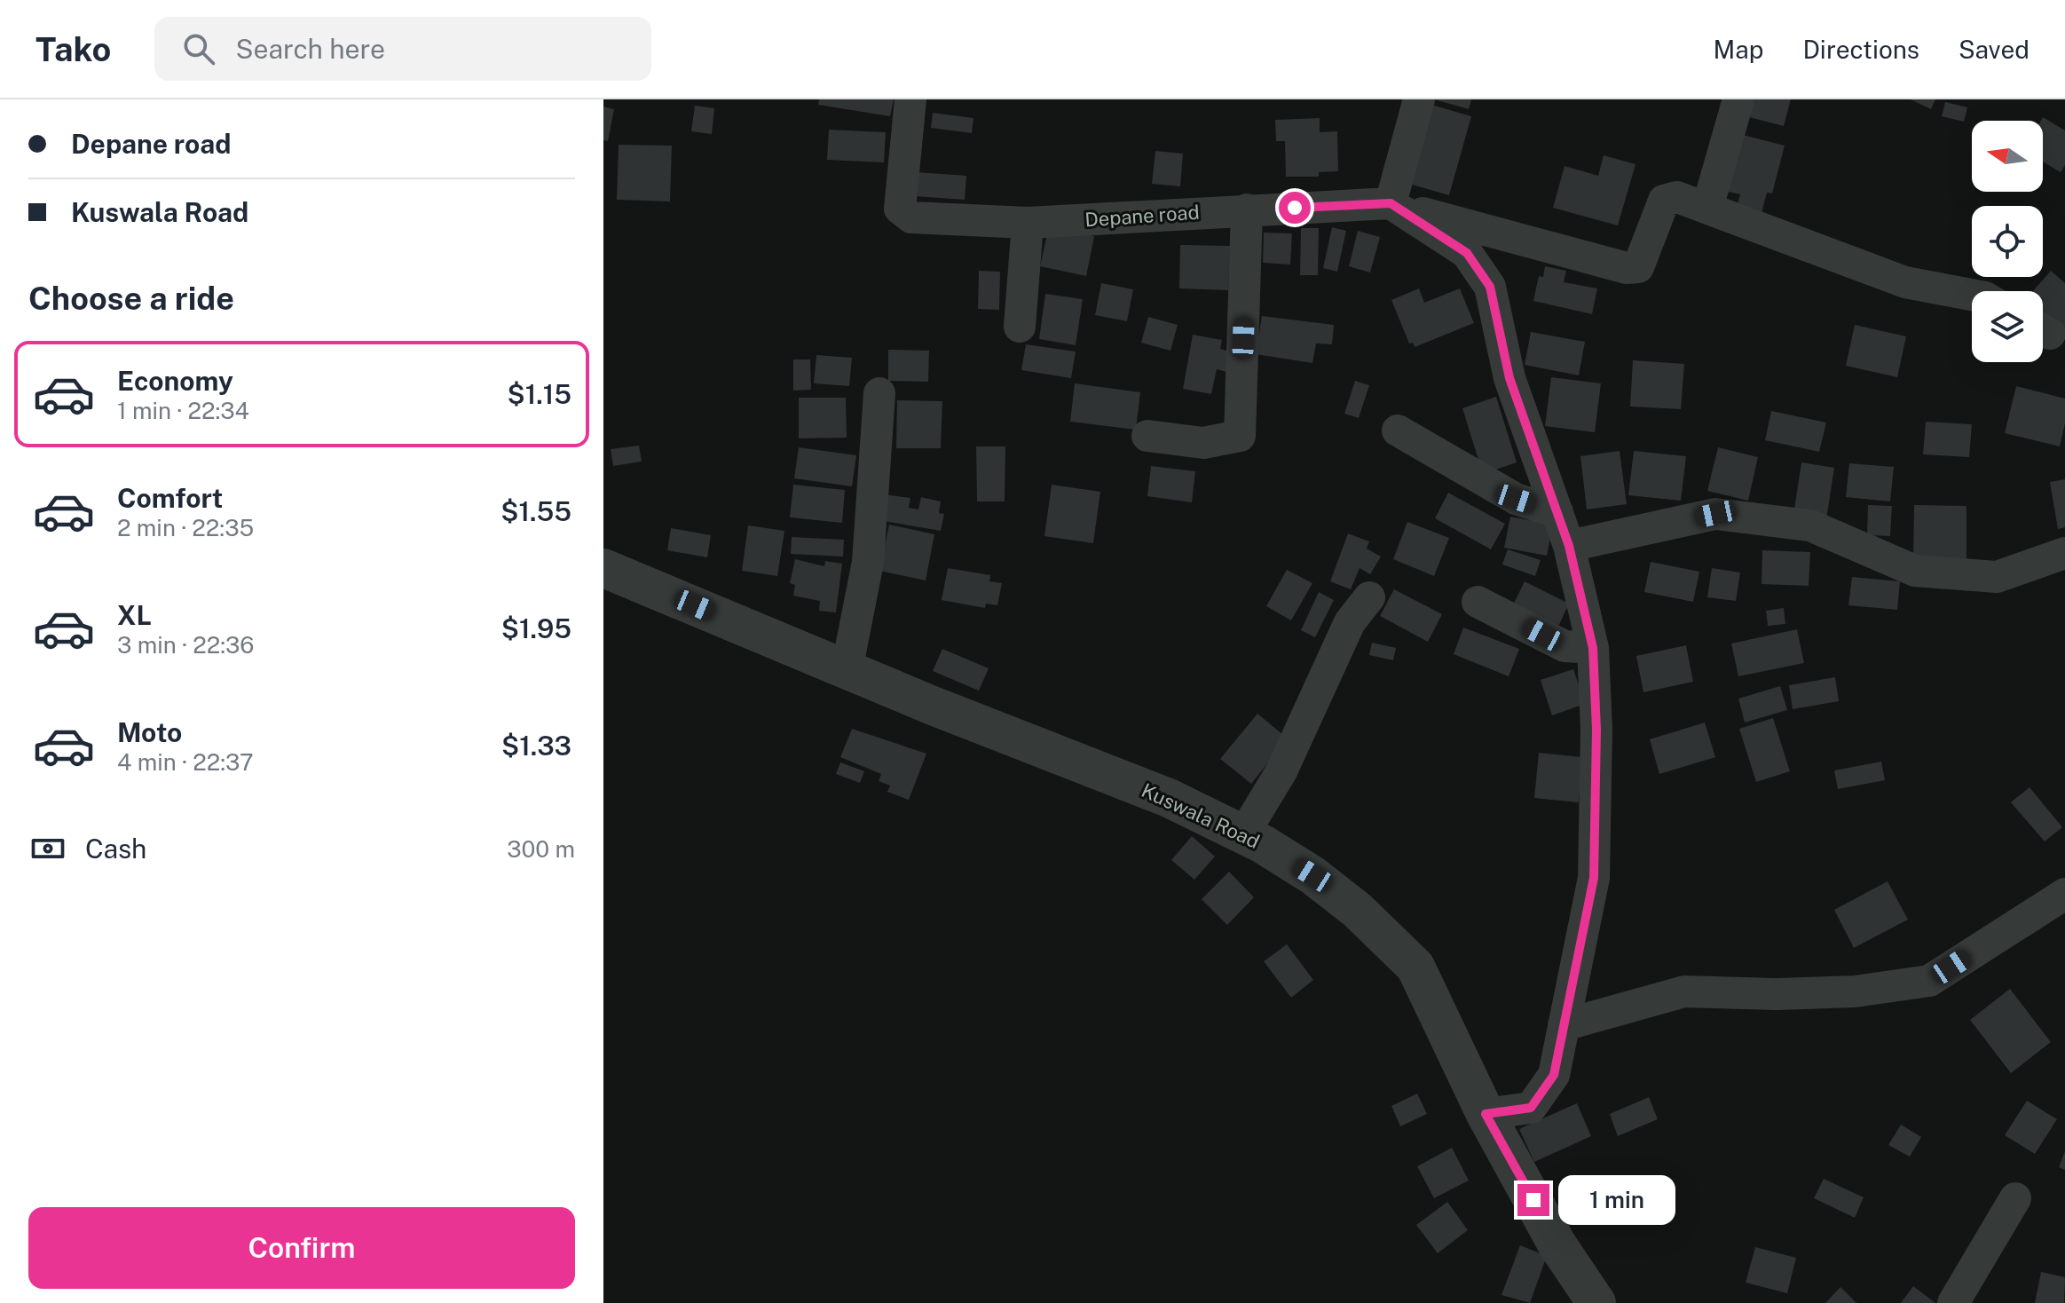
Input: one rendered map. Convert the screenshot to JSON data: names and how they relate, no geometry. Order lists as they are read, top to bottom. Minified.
{"streets":{"street":["Depane road","Kuswala Road"]},"north":"left","page":{"header":"Tako","search":"Search here","nav":["Map","Directions","Saved"],"banner":["Depane road","Kuswala Road"],"heading":"Choose a ride","list":[{"name":"Economy","note":"1 min · 22:34","value":"$1.15"},{"name":"Comfort","note":"2 min · 22:35","value":"$1.55"},{"name":"XL","note":"3 min · 22:36","value":"$1.95"},{"name":"Moto","note":"4 min · 22:37","value":"$1.33"}],"pay":["Cash","300 m"],"bubble":"1 min","buttons":"Confirm"}}
